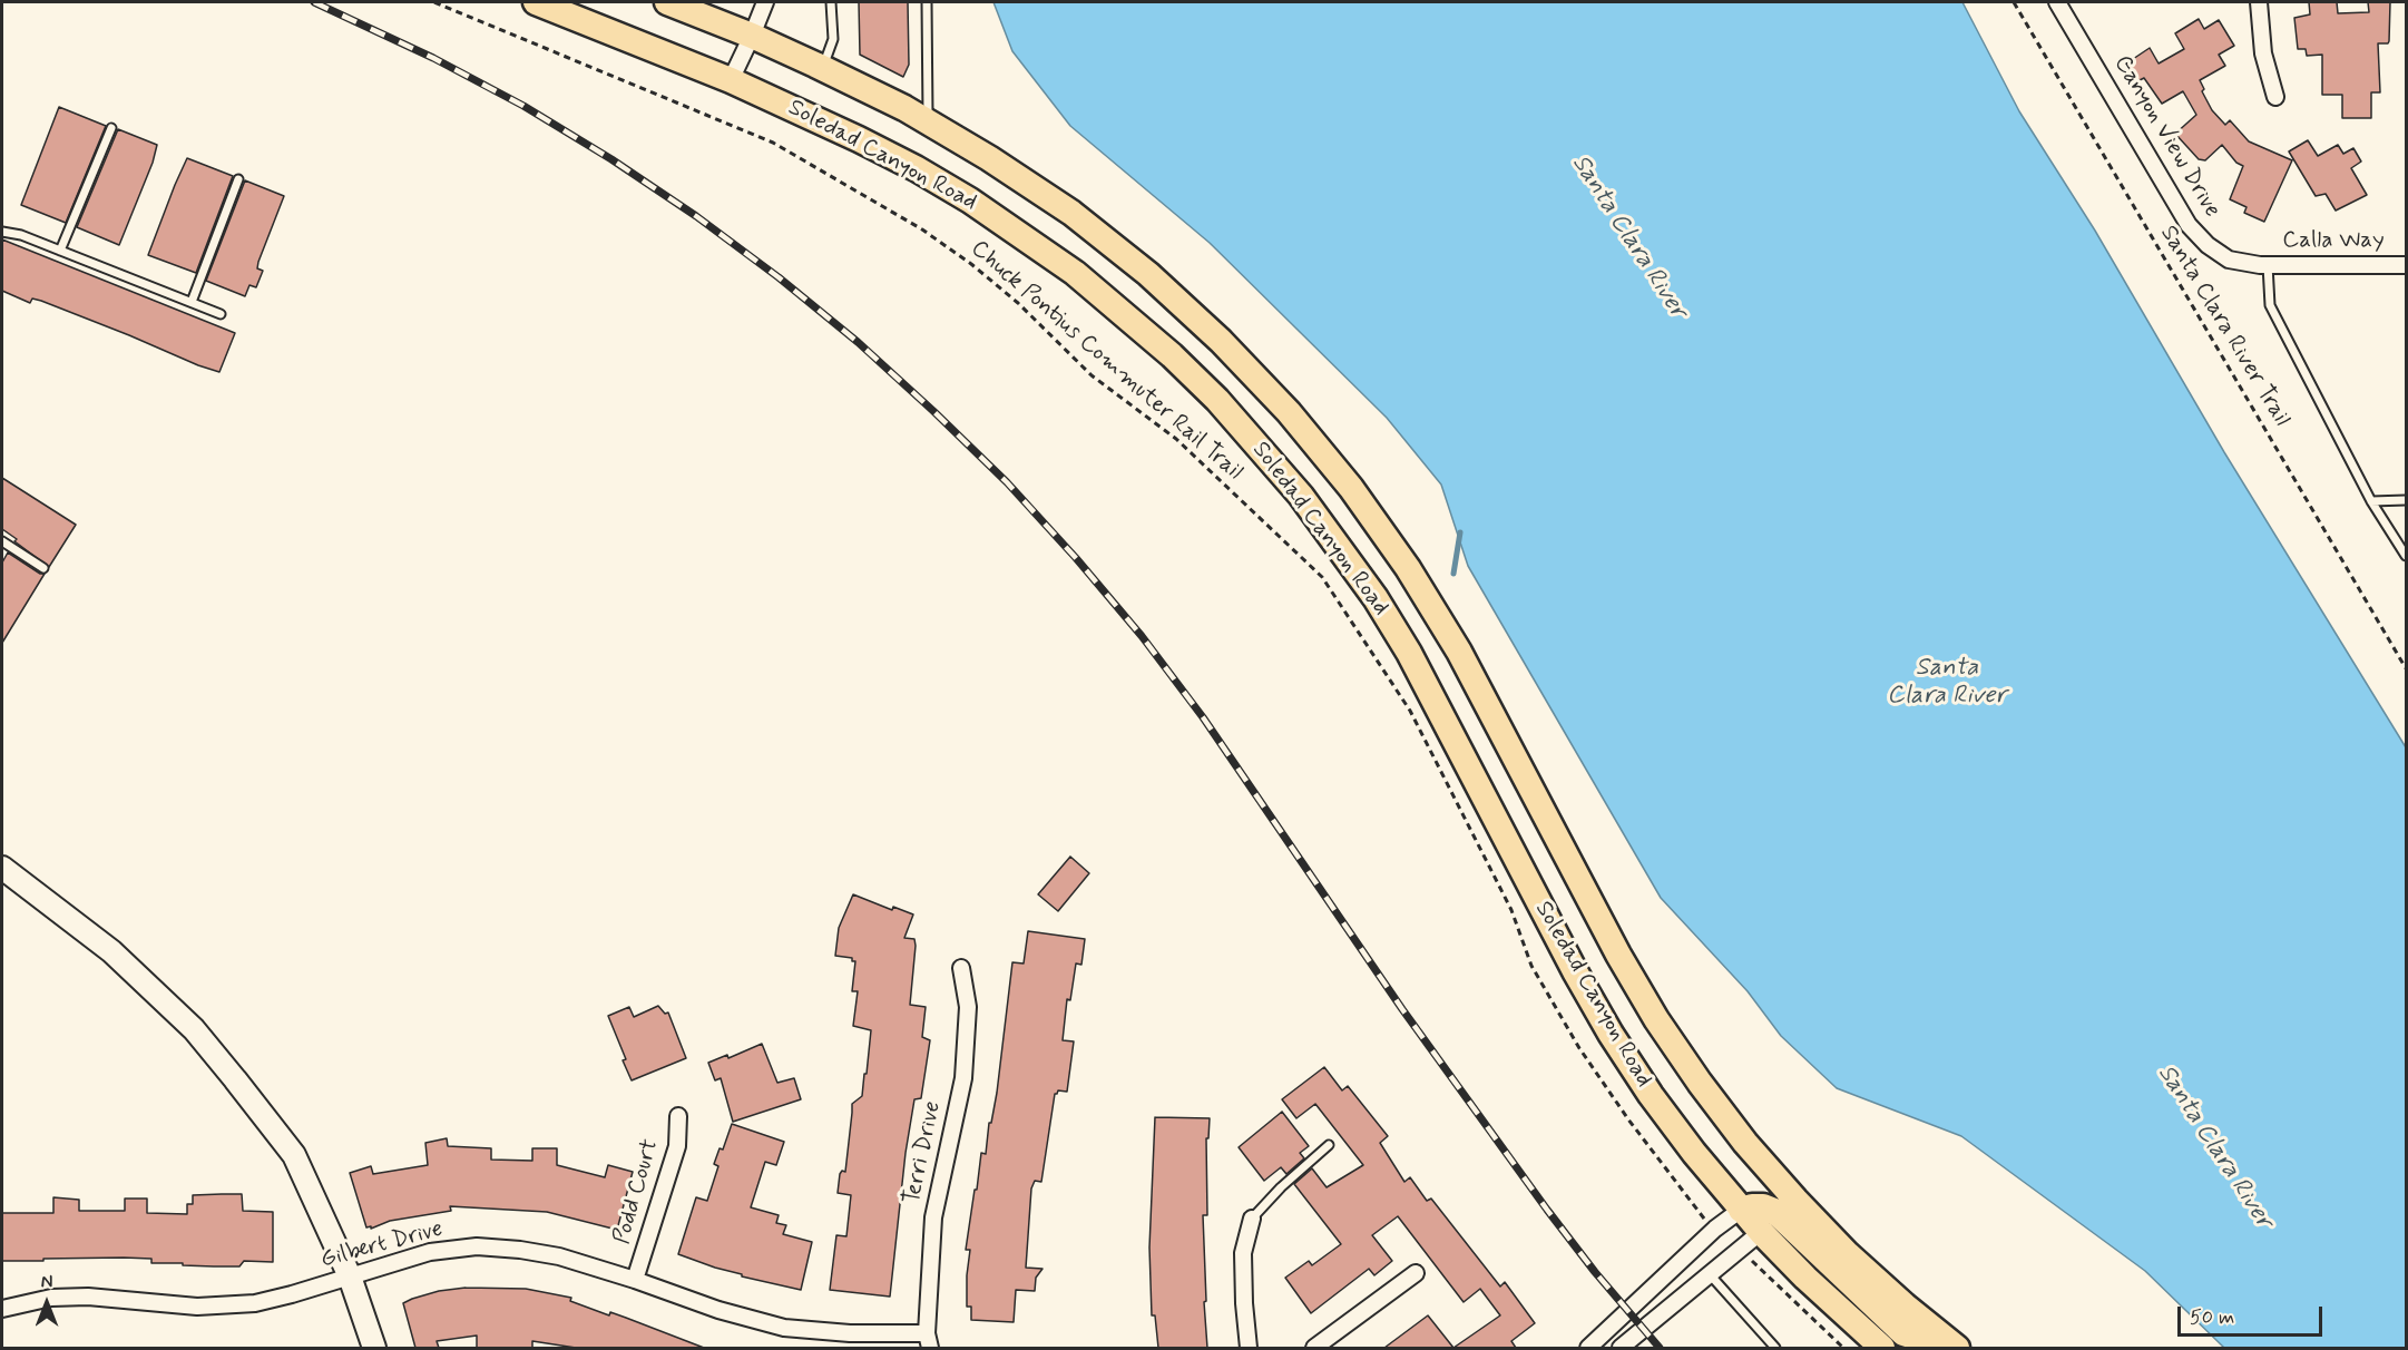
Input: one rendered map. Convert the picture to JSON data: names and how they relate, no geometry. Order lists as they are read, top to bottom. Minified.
{"streets":{"main road":["Soledad Canyon Road"],"street":["Canyon View Drive","Calla Way","Terri Drive","Podd Court","Gilbert Drive"],"path":["Santa Clara River Trail","Chuck Pontius Commuter Rail Trail"]},"crossings":[["Canyon View Drive","Calla Way"],["Terri Drive","Gilbert Drive"],["Podd Court","Gilbert Drive"]],"water":["Santa Clara River"],"scale_bar":"50 m","north":"top"}
